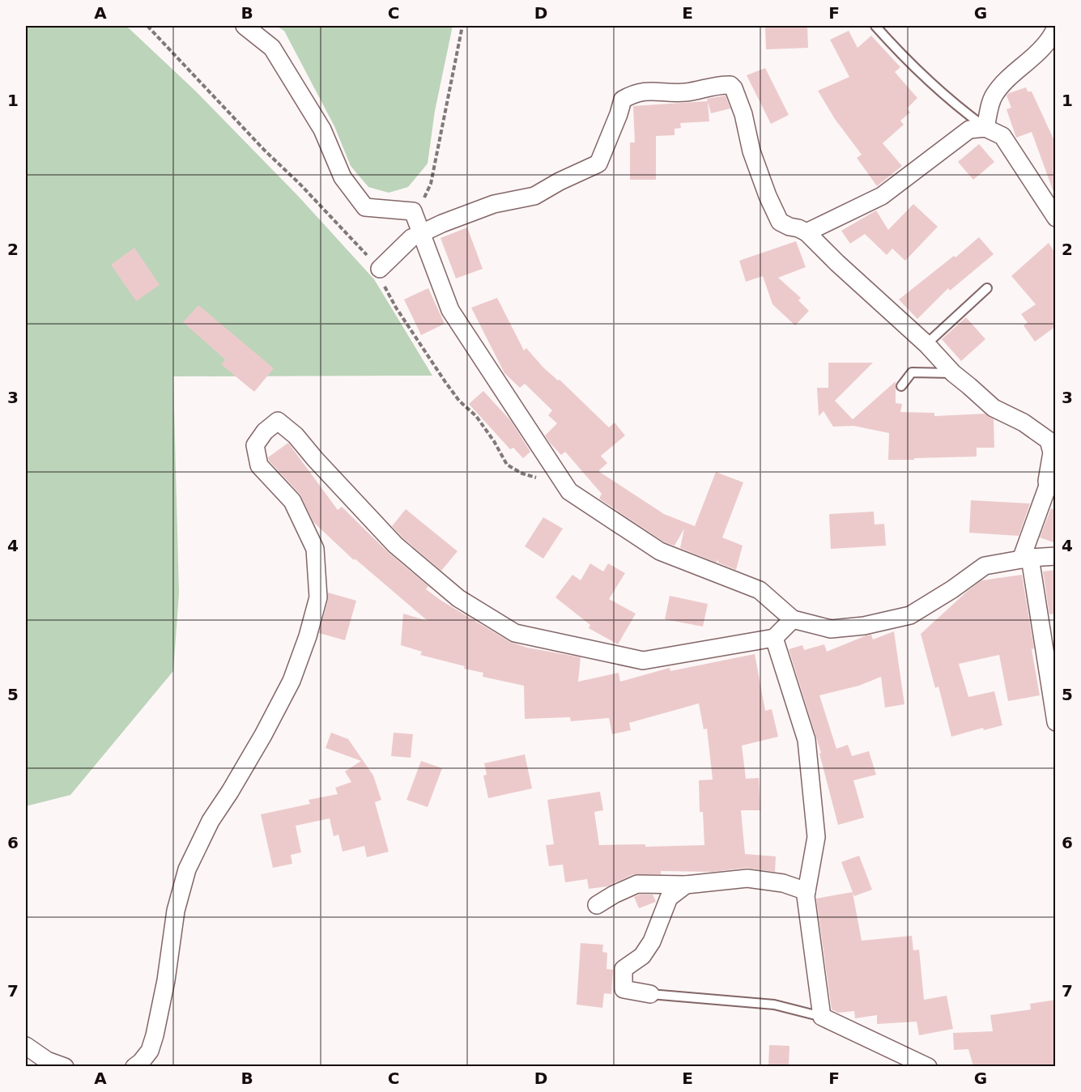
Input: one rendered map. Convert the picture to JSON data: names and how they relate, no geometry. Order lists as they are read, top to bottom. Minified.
{"grid":{"columns":["A","B","C","D","E","F","G"],"rows":["1","2","3","4","5","6","7"]}}
